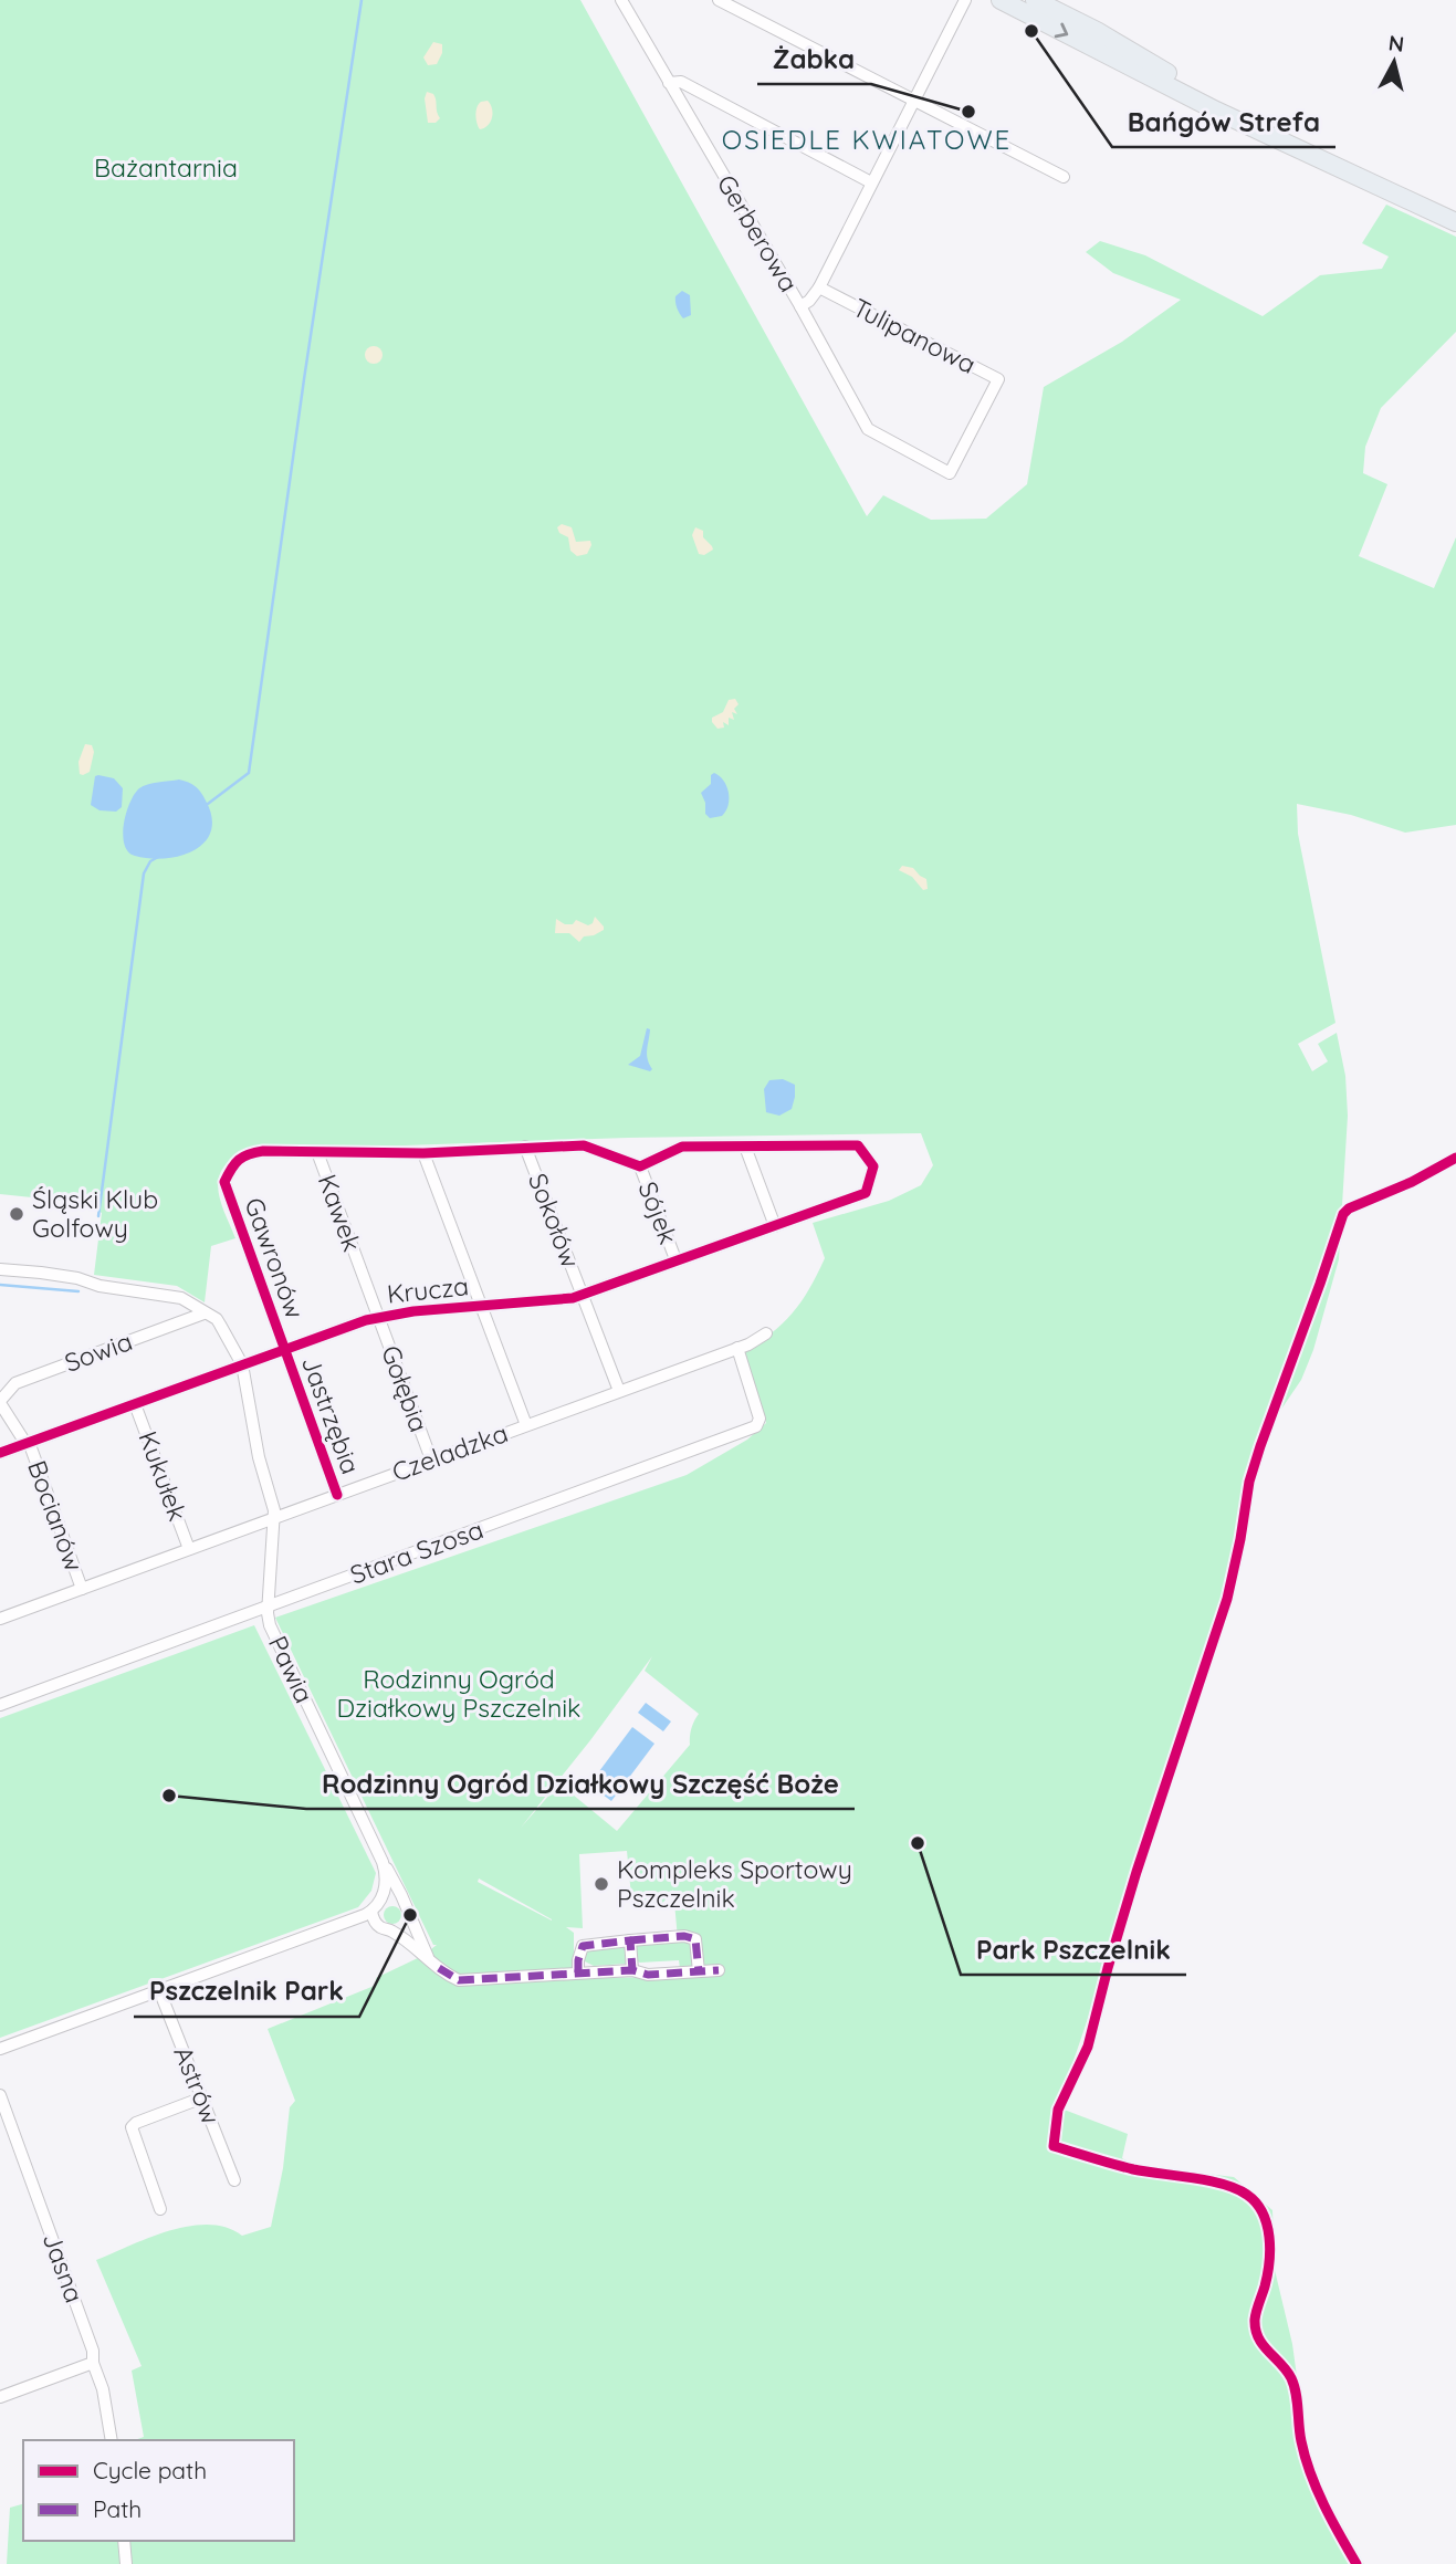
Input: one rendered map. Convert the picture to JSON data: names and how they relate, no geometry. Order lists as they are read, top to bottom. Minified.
{"streets":{"street":["Gerberowa","Tulipanowa","Kawek","Sójek","Sokołów","Gawronów","Krucza","Sowia","Gołębia","Jastrzębia","Czeladzka","Kukułek","Bocianów","Stara Szosa","Pawia","Astrów","Jasna"]},"crossings":[["Gerberowa","Tulipanowa"],["Kawek","Gawronów"],["Kawek","Krucza"],["Kawek","Gołębia"],["Sójek","Krucza"],["Sokołów","Krucza"],["Sokołów","Czeladzka"],["Gawronów","Krucza"],["Gawronów","Jastrzębia"],["Krucza","Sowia"],["Krucza","Gołębia"],["Krucza","Jastrzębia"],["Krucza","Kukułek"],["Krucza","Bocianów"],["Krucza","Pawia"],["Sowia","Bocianów"],["Sowia","Pawia"],["Gołębia","Czeladzka"],["Jastrzębia","Czeladzka"],["Czeladzka","Kukułek"],["Czeladzka","Bocianów"],["Czeladzka","Stara Szosa"],["Czeladzka","Pawia"],["Stara Szosa","Pawia"]],"districts":["OSIEDLE KWIATOWE"],"parks":["Bażantarnia","Rodzinny Ogród Działkowy Pszczelnik"],"places":["Bańgów Strefa","Żabka","Śląski Klub Golfowy","Rodzinny Ogród Działkowy Szczęść Boże","Park Pszczelnik","Kompleks Sportowy Pszczelnik","Pszczelnik Park"],"legend":["Cycle path","Path"],"north":"top"}
